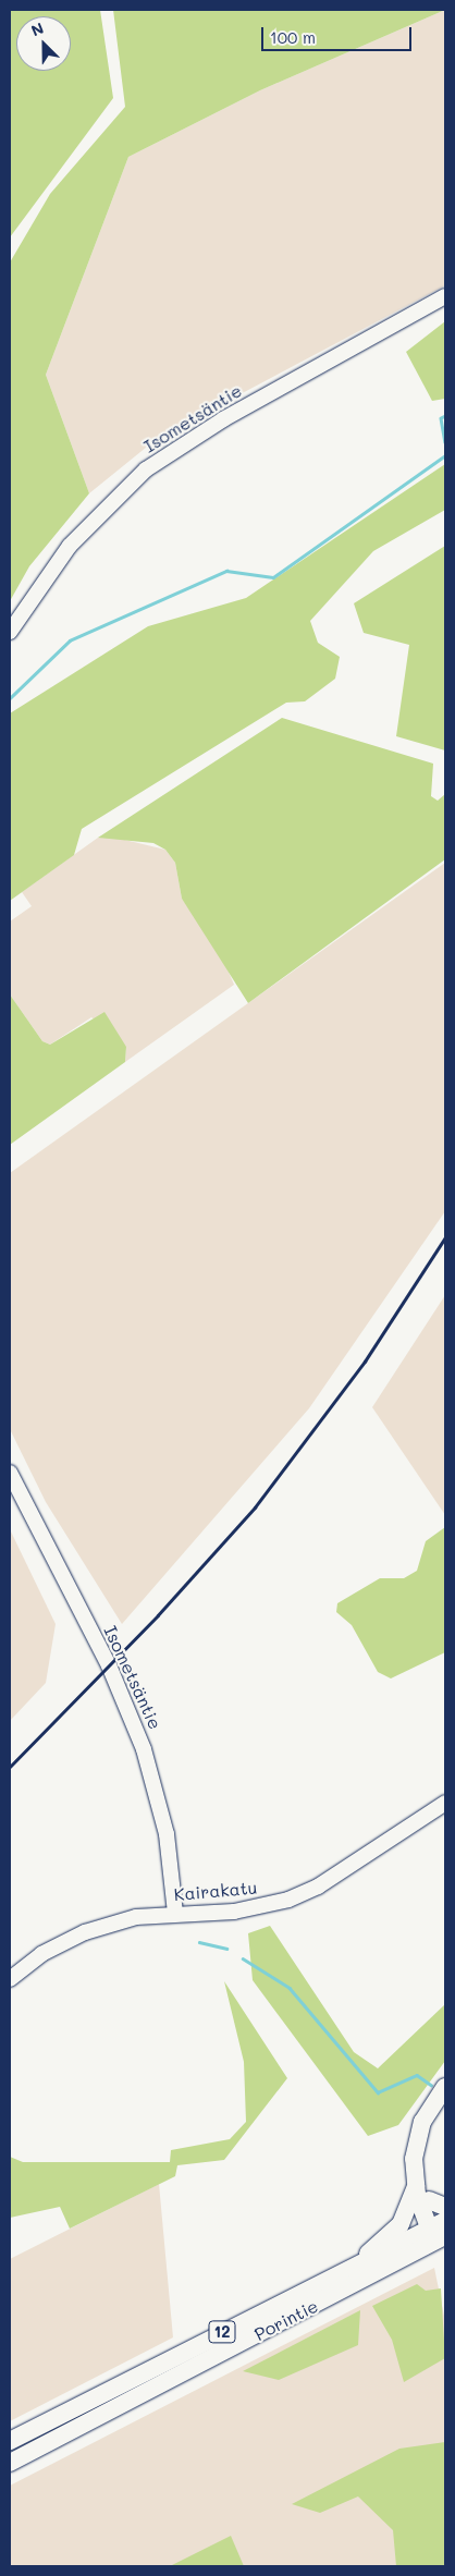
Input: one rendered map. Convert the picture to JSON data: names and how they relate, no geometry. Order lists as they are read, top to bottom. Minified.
{"streets":{"highway":["Porintie","12"],"main road":["Isometsäntie","Kairakatu"]},"crossings":[["Isometsäntie","Kairakatu"]],"scale_bar":"100 m","north":"top left"}
